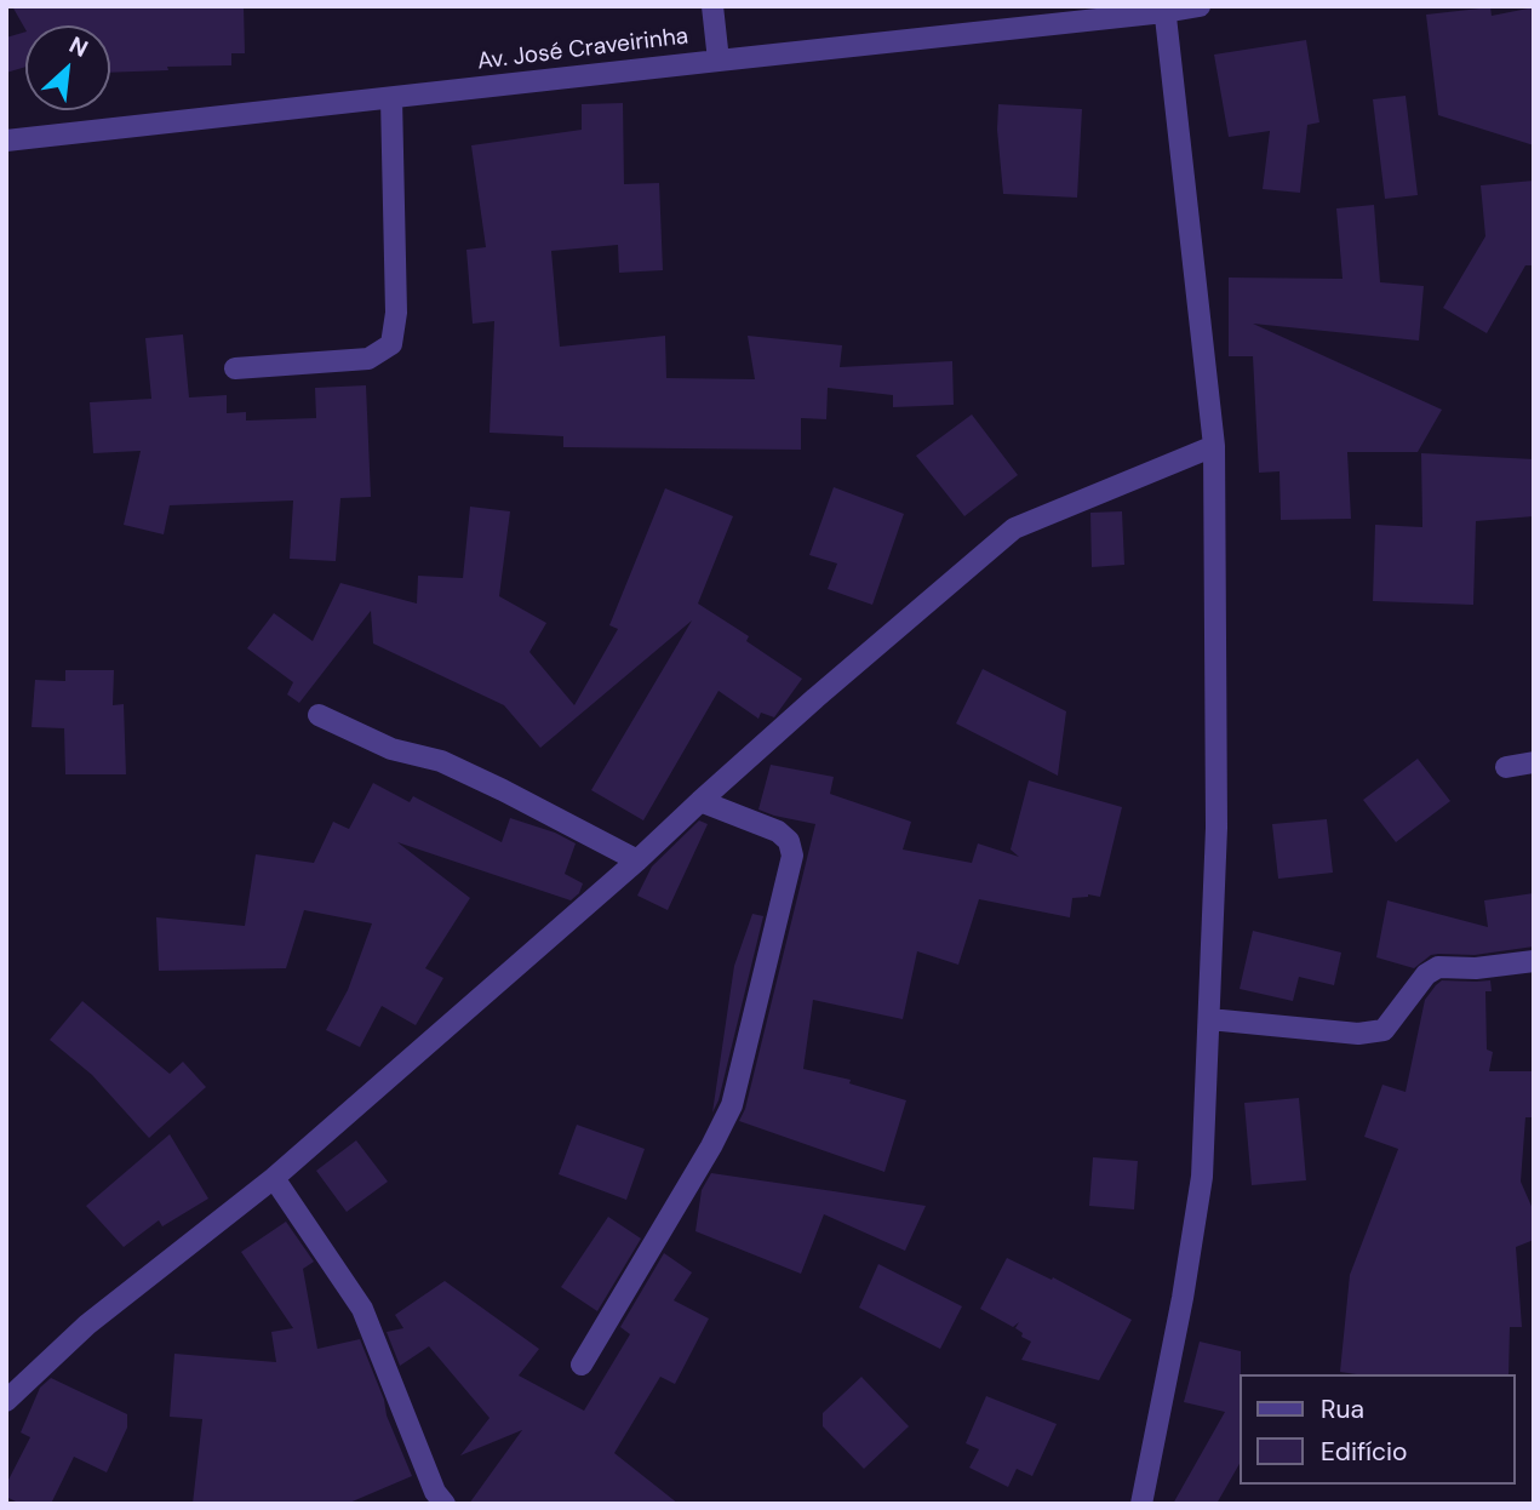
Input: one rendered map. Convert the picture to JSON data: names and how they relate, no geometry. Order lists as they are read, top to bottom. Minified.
{"streets":{"street":["Av. José Craveirinha"]},"legend":["Rua","Edifício"],"north":"top right"}
